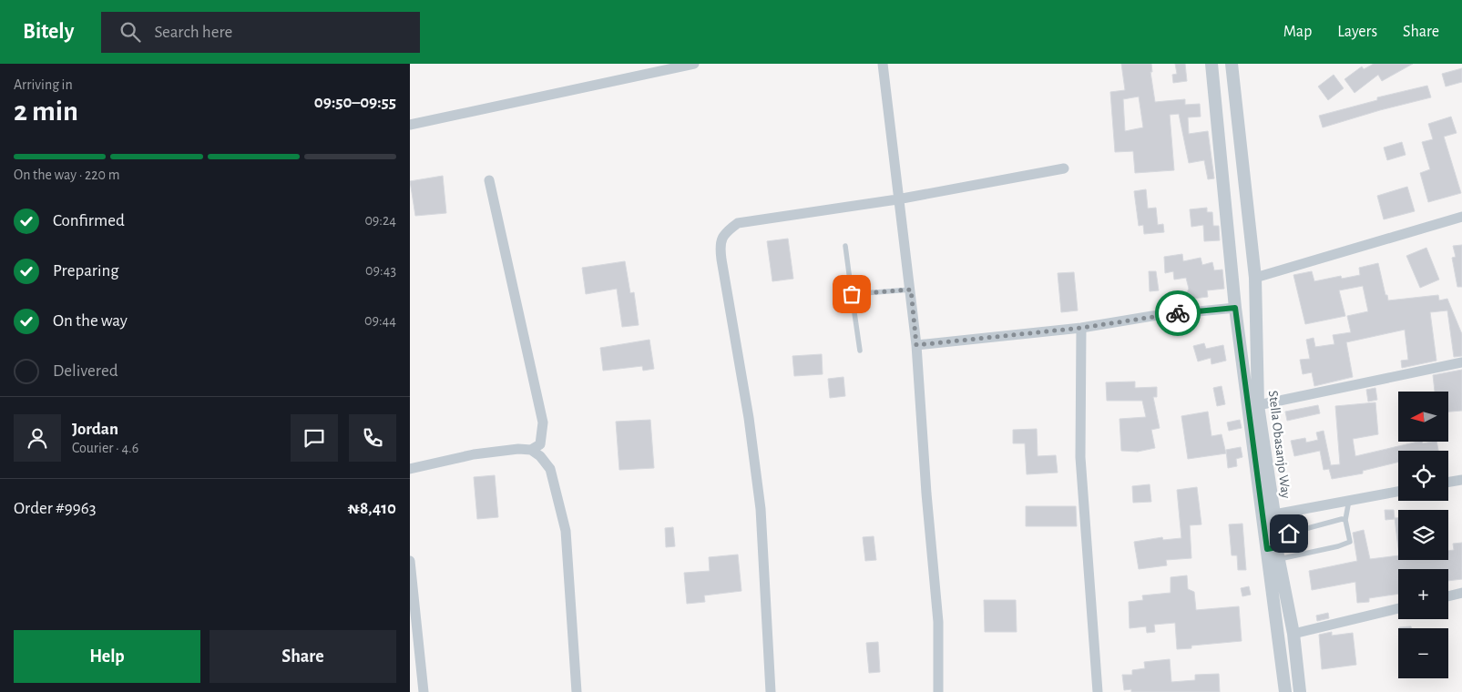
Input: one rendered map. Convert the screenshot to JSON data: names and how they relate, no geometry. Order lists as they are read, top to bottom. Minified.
{"streets":{"street":["Stella Obasanjo Way"]},"north":"left","page":{"header":"Bitely","search":"Search here","nav":["Map","Layers","Share"],"heading":["2 min","Arriving in","09:50–09:55"],"panel":["Jordan","Courier · 4.6","Order #9963","₦8,410"],"bar":"On the way · 220 m","list":[["Confirmed","09:24"],["Preparing","09:43"],["On the way","09:44"],"Delivered"],"map_buttons":["+","−"],"buttons":["Help","Share"]}}
